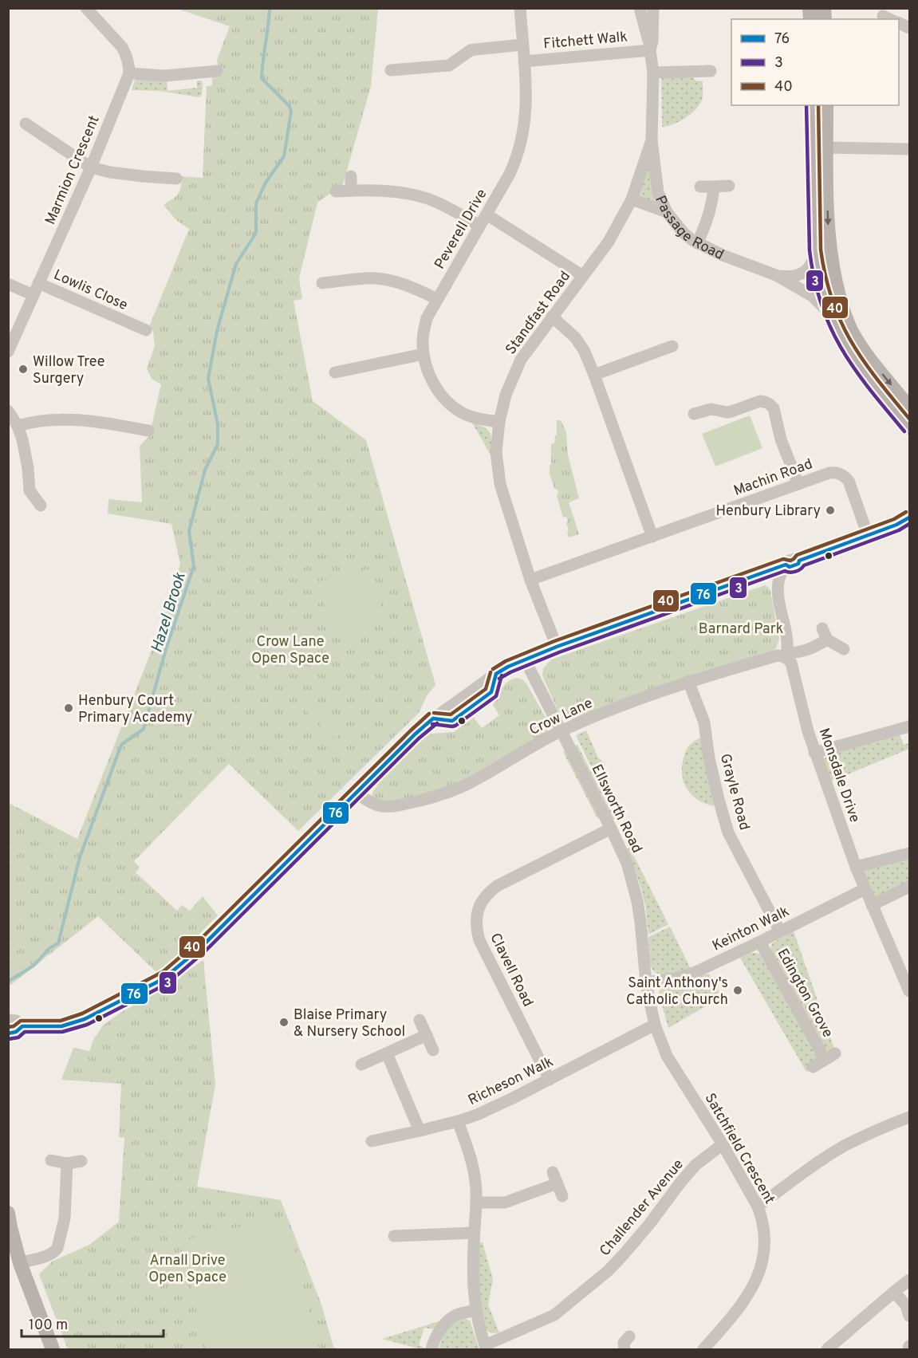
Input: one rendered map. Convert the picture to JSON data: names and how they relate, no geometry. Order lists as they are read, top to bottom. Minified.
{"streets":{"main road":["Passage Road"],"street":["Fitchett Walk","Marmion Crescent","Peverell Drive","Lowlis Close","Standfast Road","Machin Road","Crow Lane","Monsdale Drive","Grayle Road","Ellsworth Road","Keinton Walk","Clavell Road","Edington Grove","Richeson Walk","Satchfield Crescent","Challender Avenue"]},"crossings":[["Fitchett Walk","Passage Road"],["Fitchett Walk","Peverell Drive"],["Marmion Crescent","Lowlis Close"],["Passage Road","Standfast Road"],["Peverell Drive","Standfast Road"],["Standfast Road","Machin Road"],["Crow Lane","Monsdale Drive"],["Crow Lane","Grayle Road"],["Crow Lane","Ellsworth Road"],["Monsdale Drive","Keinton Walk"],["Grayle Road","Keinton Walk"],["Ellsworth Road","Keinton Walk"],["Ellsworth Road","Clavell Road"],["Ellsworth Road","Satchfield Crescent"],["Keinton Walk","Edington Grove"],["Keinton Walk","Satchfield Crescent"],["Clavell Road","Richeson Walk"],["Richeson Walk","Satchfield Crescent"],["Satchfield Crescent","Challender Avenue"]],"water":["Hazel Brook"],"parks":["Barnard Park","Crow Lane Open Space","Arnall Drive Open Space"],"places":["Willow Tree Surgery","Henbury Library","Henbury Court Primary Academy","Saint Anthony's Catholic Church","Blaise Primary & Nursery School"],"lines":["transit line 3","transit line 40","transit line 76"],"legend":["76","3","40"],"scale_bar":"100 m"}
